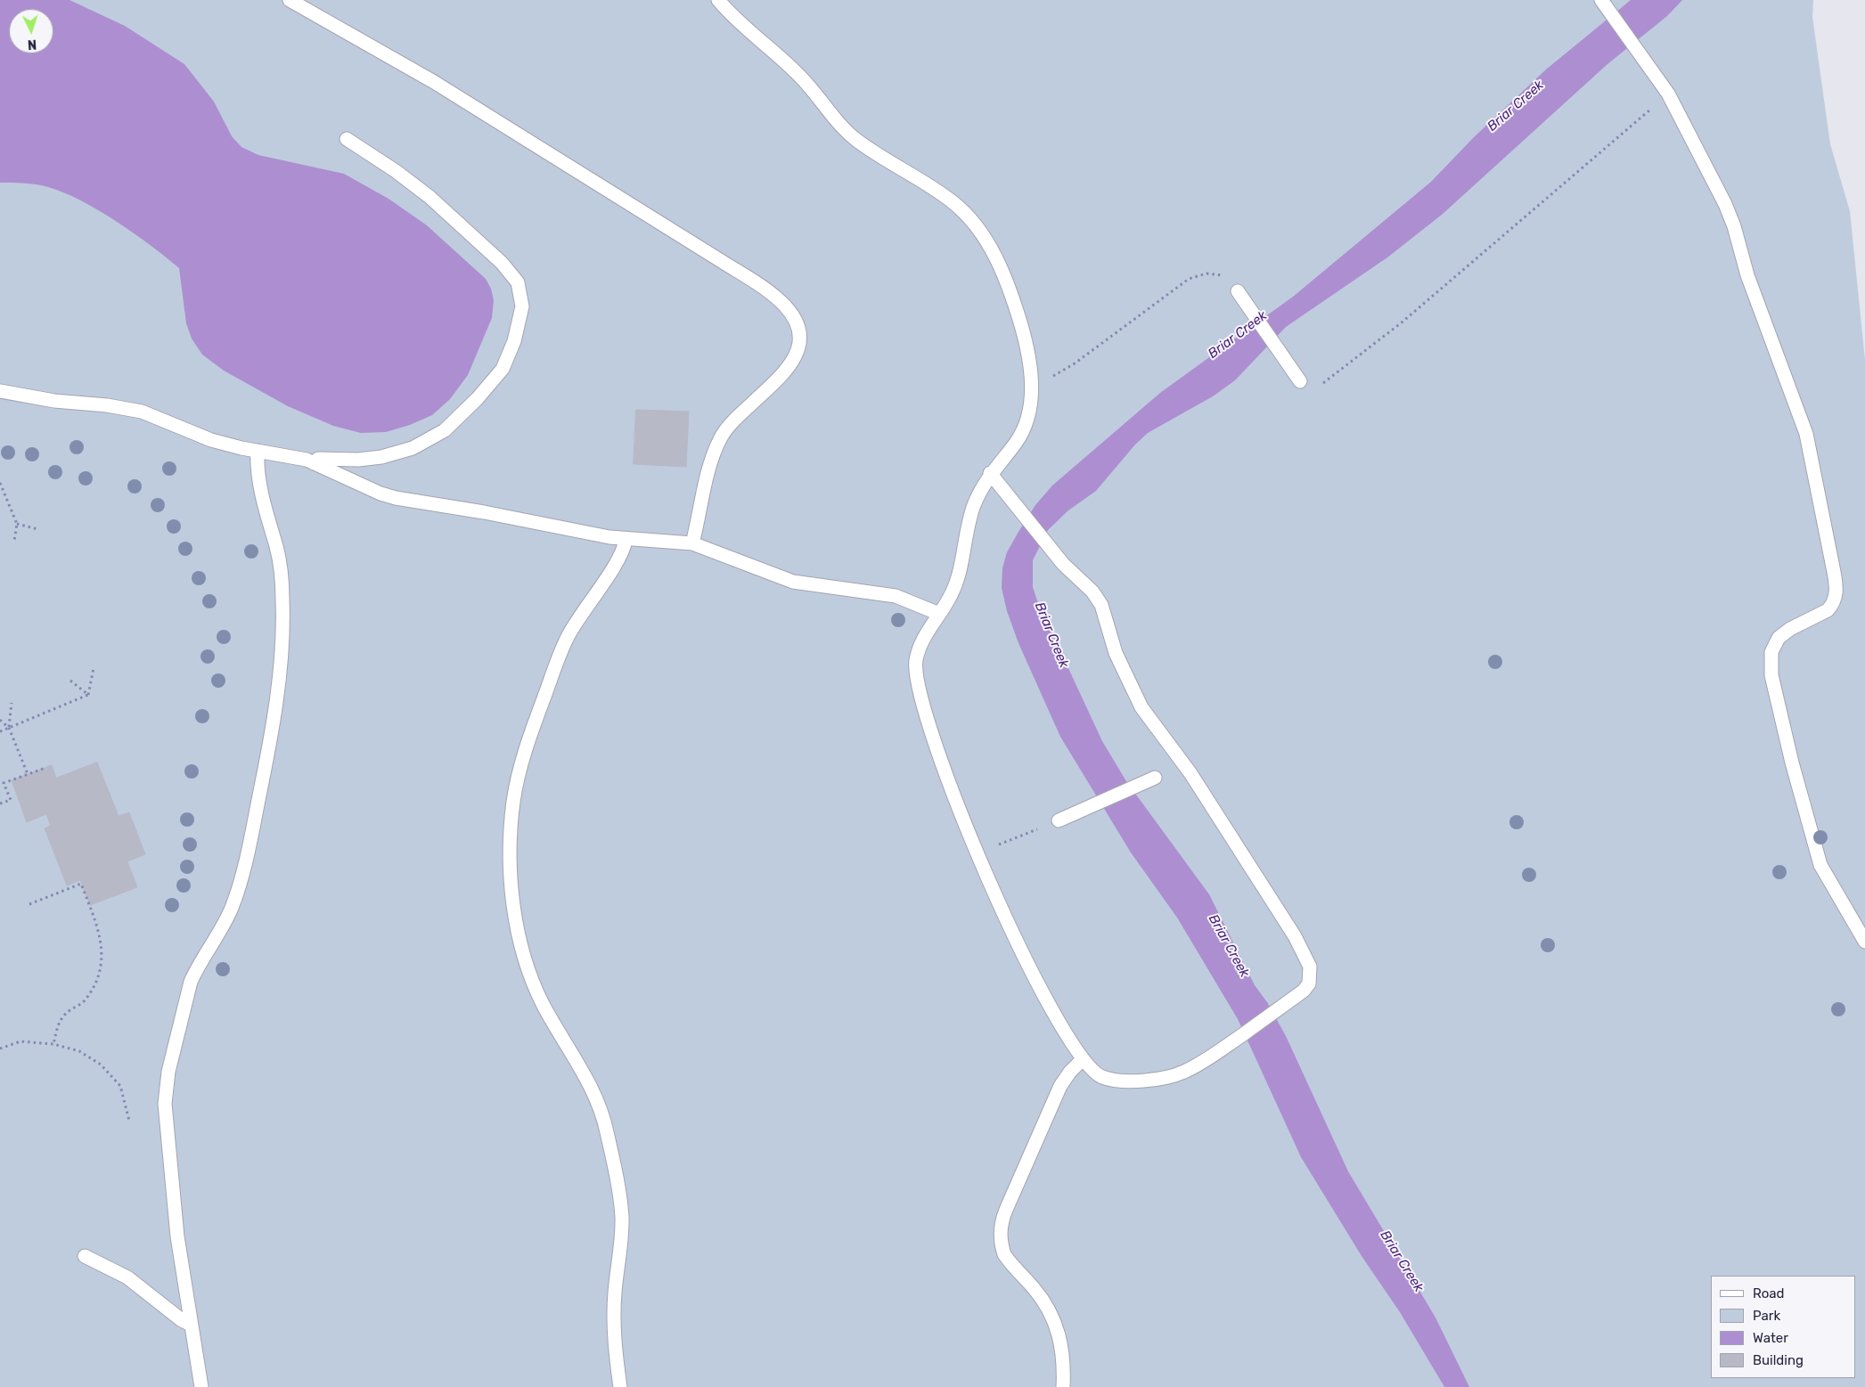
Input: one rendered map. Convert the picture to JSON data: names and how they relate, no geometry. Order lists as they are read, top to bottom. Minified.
{"water":["Briar Creek"],"legend":["Road","Park","Water","Building"],"north":"bottom"}
